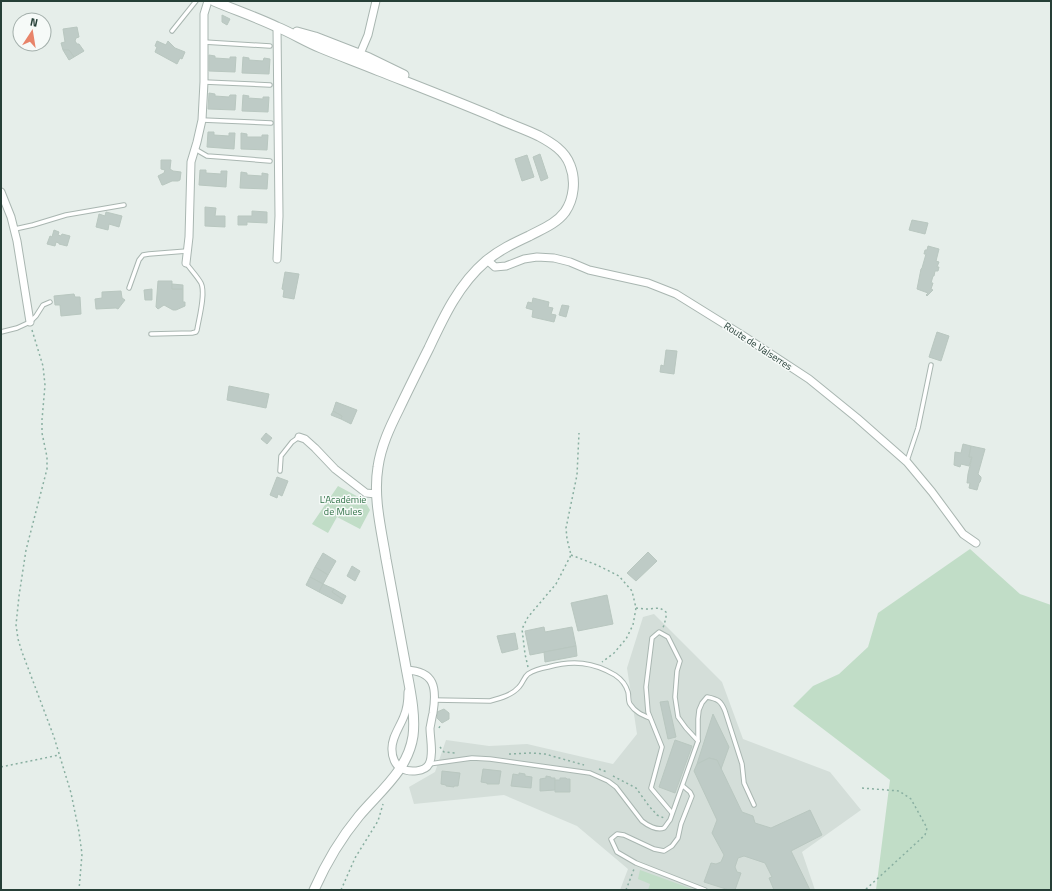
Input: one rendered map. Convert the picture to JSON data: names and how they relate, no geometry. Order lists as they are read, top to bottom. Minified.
{"streets":{"street":["Route de Valserres"]},"parks":["L'Académie de Mules"],"north":"top"}
